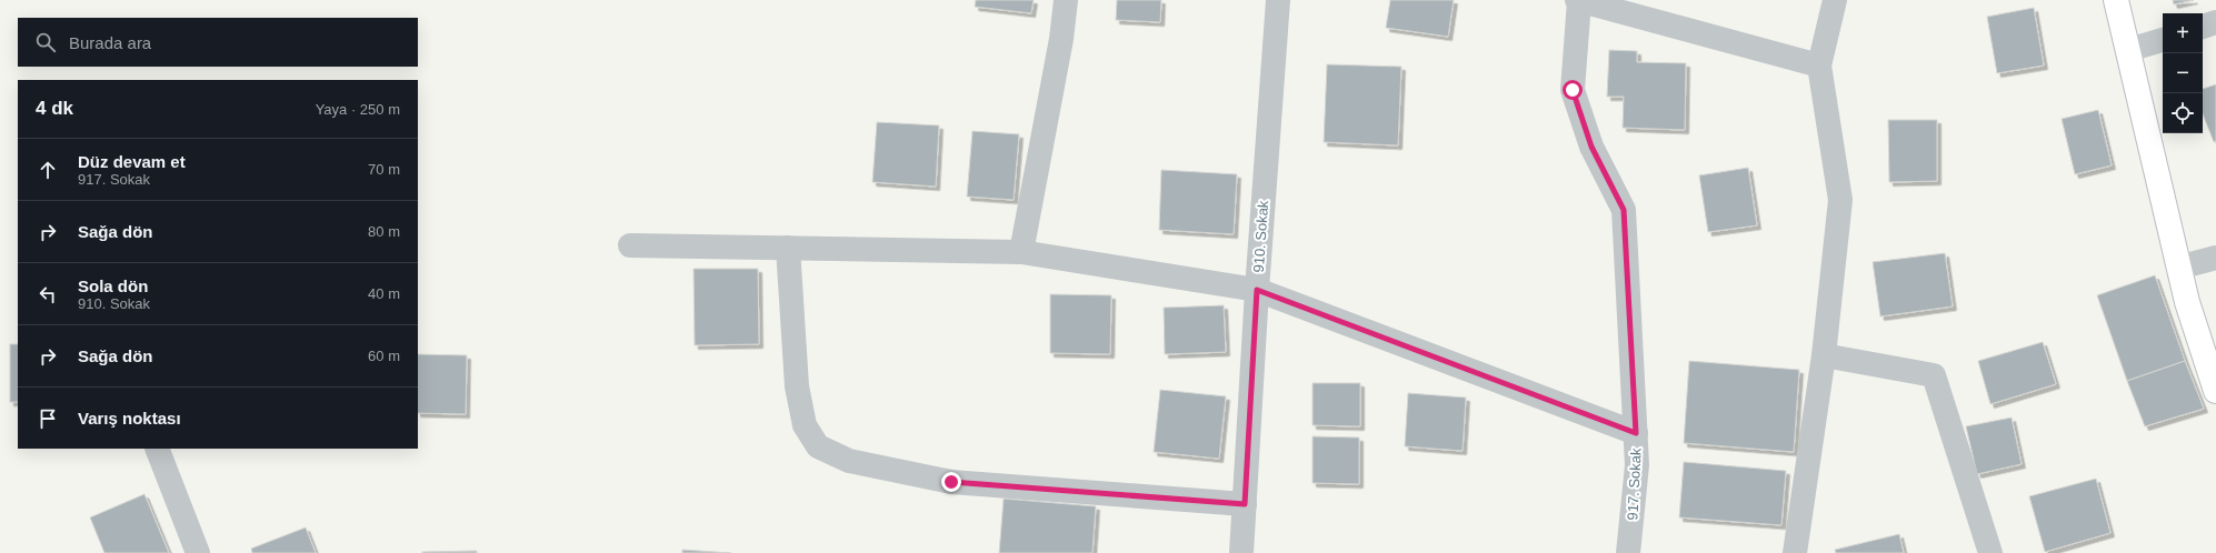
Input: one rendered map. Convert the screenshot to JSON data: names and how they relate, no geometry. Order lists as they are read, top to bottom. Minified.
{"streets":{"street":["910. Sokak","917. Sokak"]},"page":{"map_buttons":["+","−"],"search":"Burada ara","heading":["4 dk","Yaya · 250 m"],"list":[["Düz devam et","917. Sokak","70 m"],["Sağa dön","80 m"],["Sola dön","910. Sokak","40 m"],["Sağa dön","60 m"],"Varış noktası"]}}
